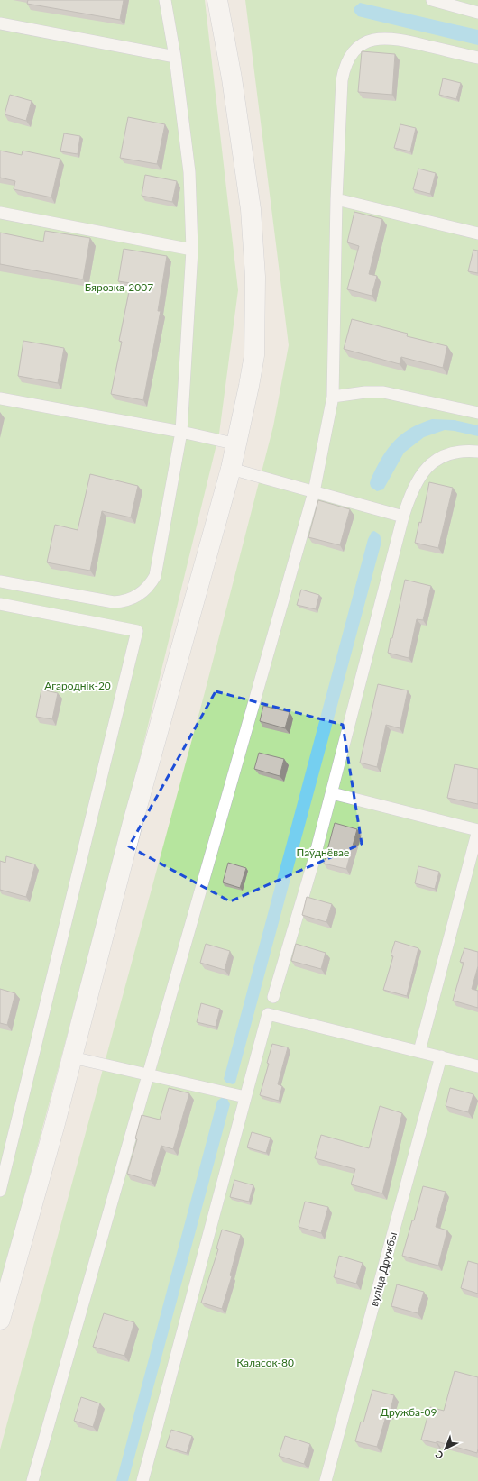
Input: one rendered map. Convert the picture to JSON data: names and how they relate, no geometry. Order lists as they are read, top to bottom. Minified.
{"streets":{"lane":["вуліца Дружбы"]},"parks":["Бярозка-2007","Агароднік-20","Паўднёвае","Каласок-80","Дружба-09"],"north":"bottom left"}
